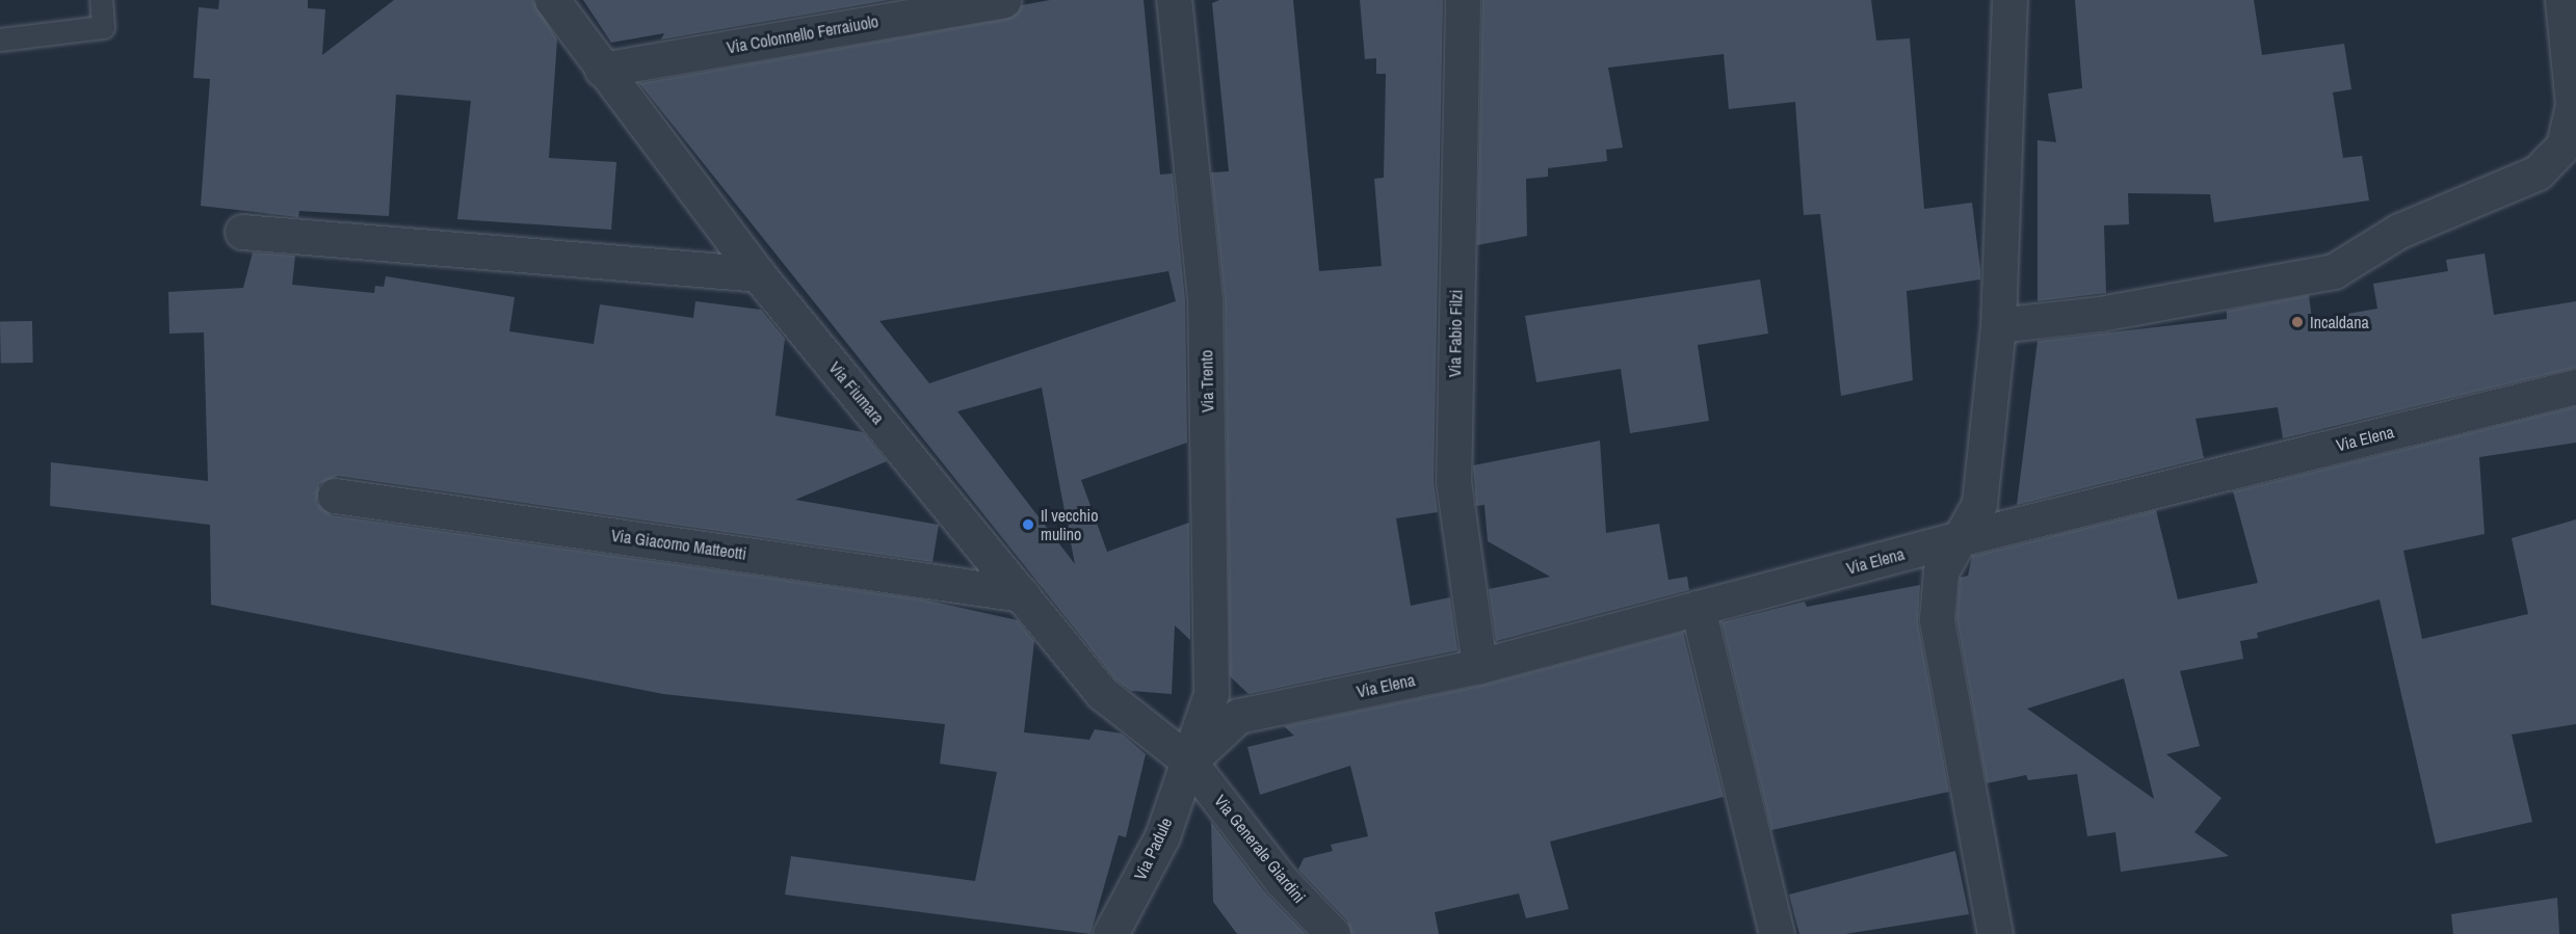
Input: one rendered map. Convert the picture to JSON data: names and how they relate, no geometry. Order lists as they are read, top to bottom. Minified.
{"streets":{"street":["Via Colonnello Ferraiuolo","Via Fabio Filzi","Via Trento","Via Fiumara","Via Elena","Via Giacomo Matteotti","Via Padule","Via Generale Giardini"]},"crossings":[["Via Colonnello Ferraiuolo","Via Fiumara"],["Via Fabio Filzi","Via Elena"],["Via Trento","Via Fiumara"],["Via Trento","Via Elena"],["Via Trento","Via Padule"],["Via Trento","Via Generale Giardini"],["Via Fiumara","Via Elena"],["Via Fiumara","Via Giacomo Matteotti"],["Via Fiumara","Via Padule"],["Via Fiumara","Via Generale Giardini"],["Via Elena","Via Padule"],["Via Elena","Via Generale Giardini"],["Via Padule","Via Generale Giardini"]],"places":["Incaldana","Il vecchio mulino"]}
